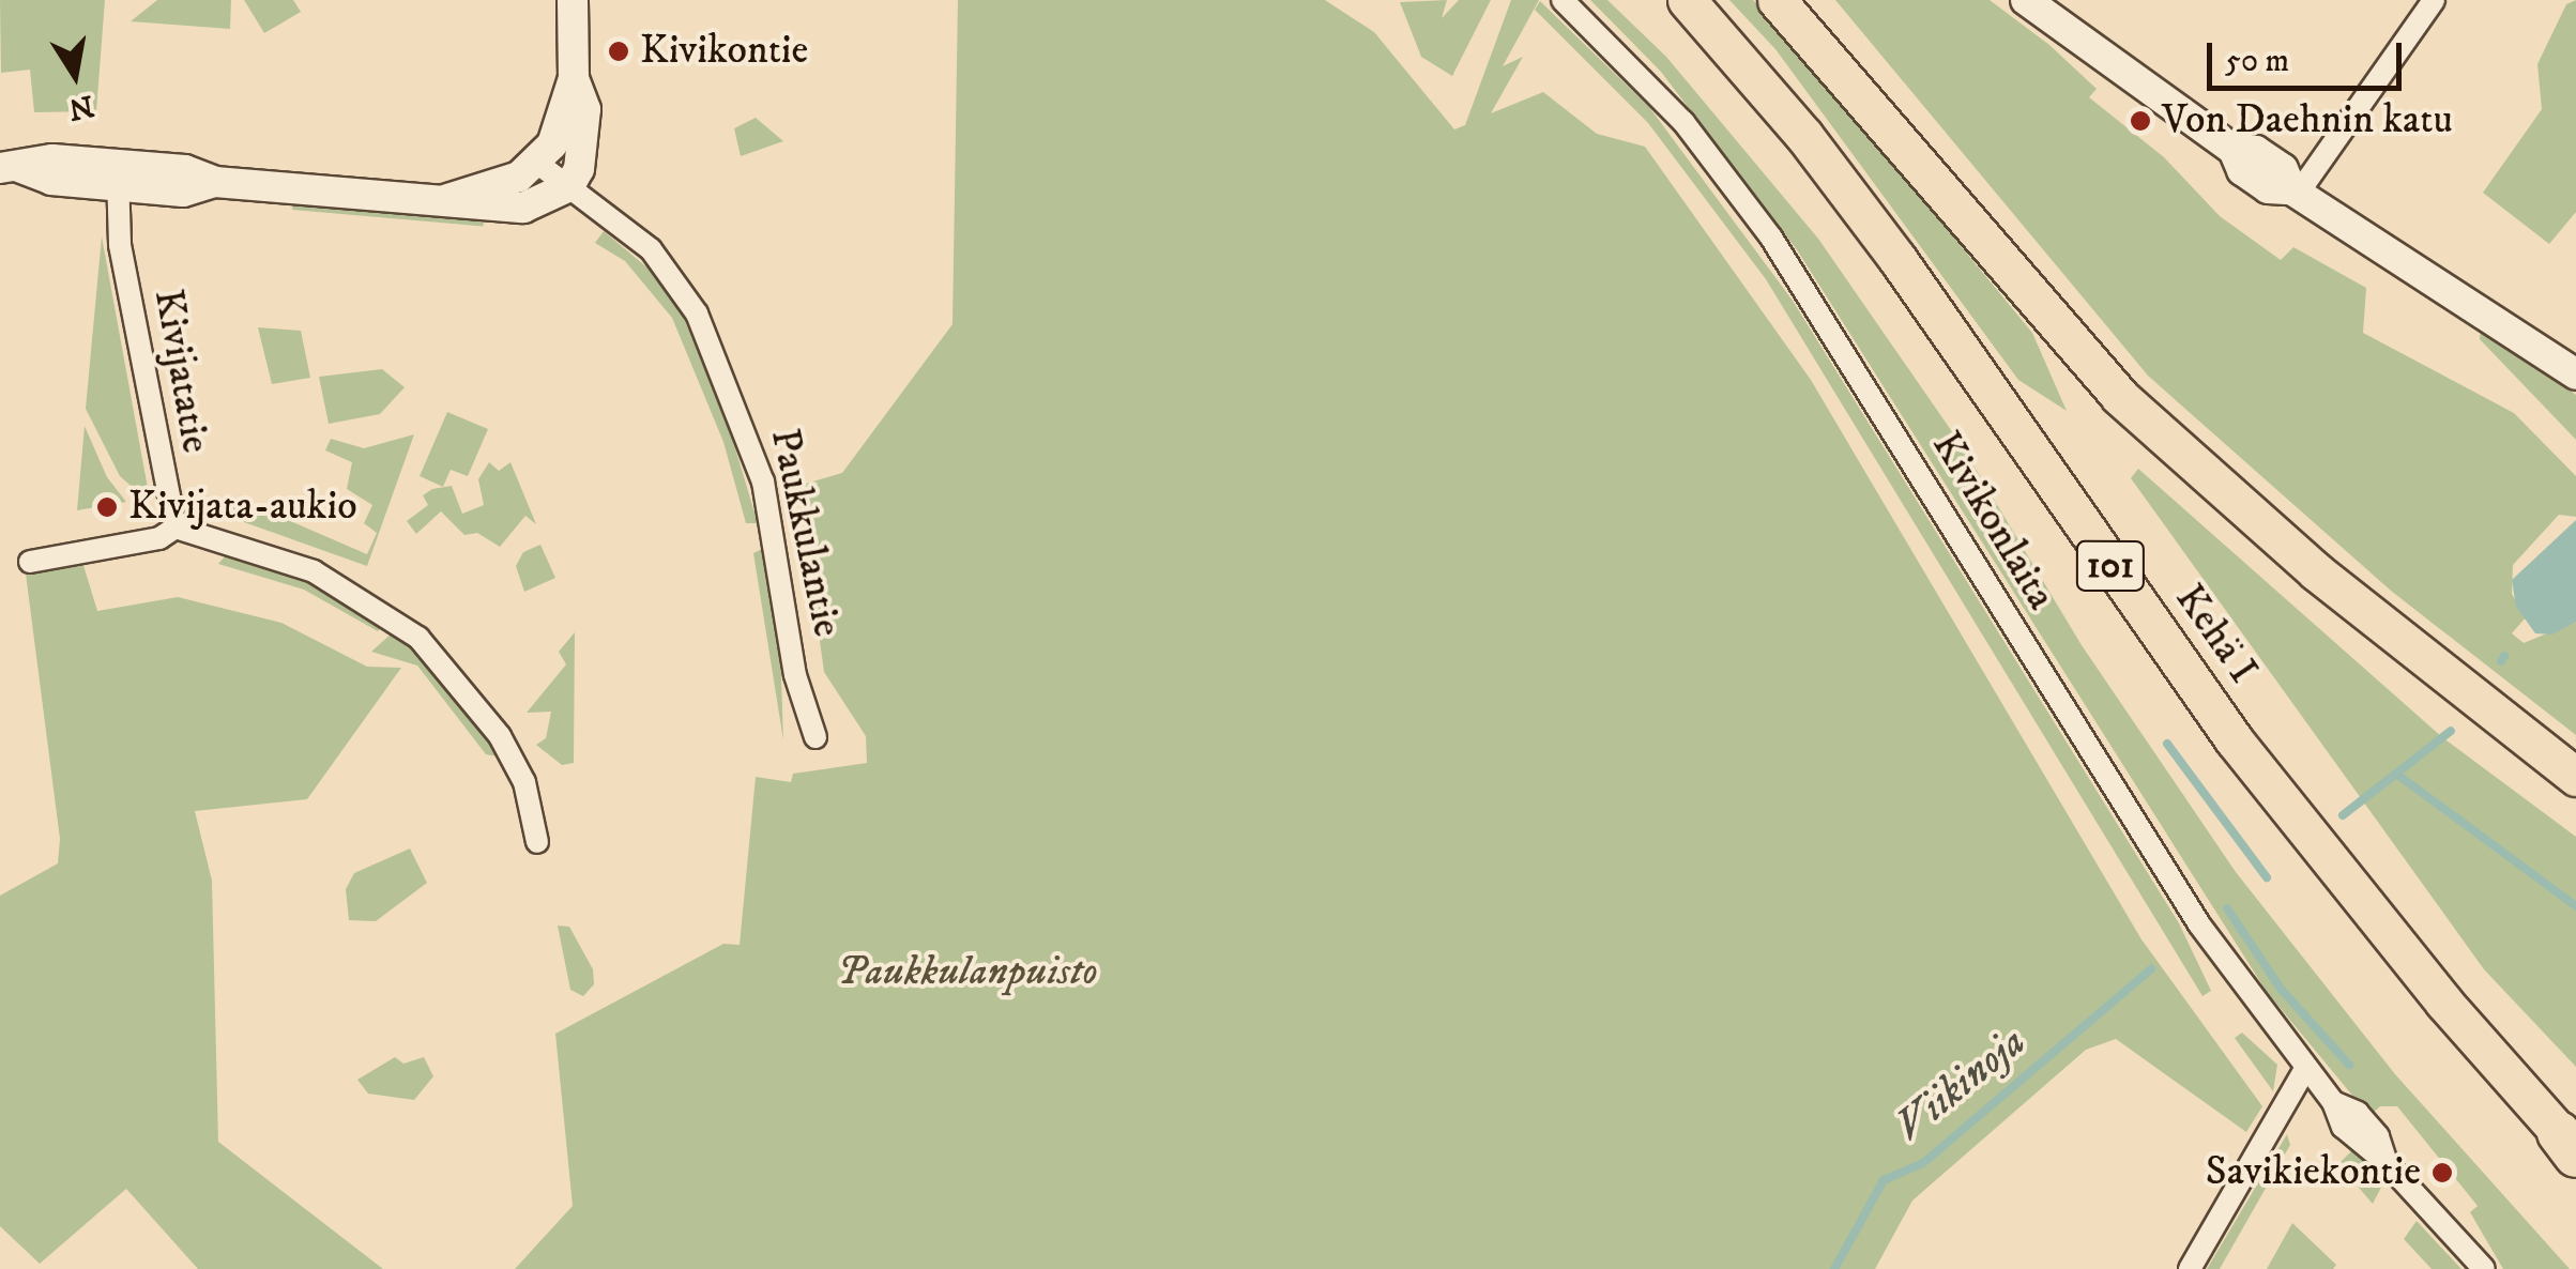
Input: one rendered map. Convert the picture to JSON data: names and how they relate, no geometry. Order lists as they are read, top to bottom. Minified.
{"streets":{"highway":["101","Kehä I"],"street":["Kivijatatie","Kivikonlaita","Paukkulantie"]},"water":["Viikinoja"],"parks":["Paukkulanpuisto"],"places":["Kivikontie","Von Daehnin katu","Kivijata-aukio","Savikiekontie"],"scale_bar":"50 m","north":"bottom"}
